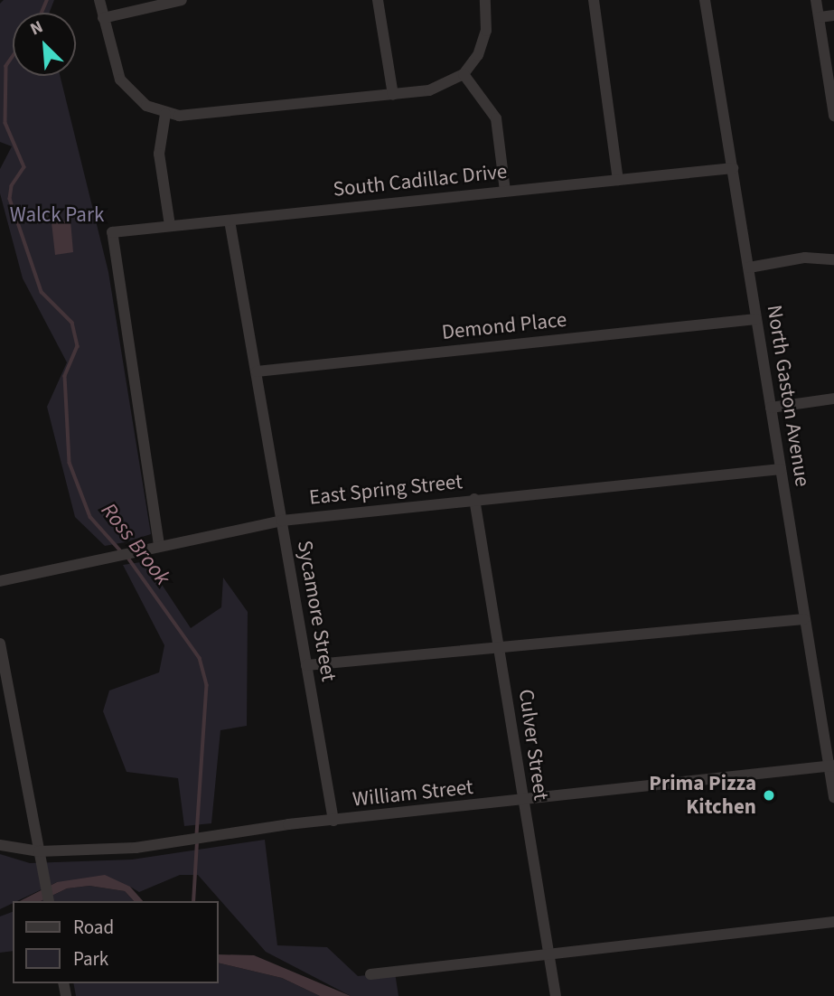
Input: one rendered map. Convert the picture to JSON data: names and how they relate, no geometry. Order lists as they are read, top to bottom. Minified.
{"streets":{"street":["South Cadillac Drive","Demond Place","North Gaston Avenue","East Spring Street","Sycamore Street","Culver Street","William Street"]},"crossings":[["South Cadillac Drive","North Gaston Avenue"],["South Cadillac Drive","East Spring Street"],["South Cadillac Drive","Sycamore Street"],["Demond Place","North Gaston Avenue"],["Demond Place","Sycamore Street"],["North Gaston Avenue","East Spring Street"],["North Gaston Avenue","William Street"],["East Spring Street","Sycamore Street"],["East Spring Street","Culver Street"],["Sycamore Street","William Street"],["Culver Street","William Street"]],"water":["Ross Brook"],"parks":["Walck Park"],"places":["Prima Pizza Kitchen"],"legend":["Road","Park"],"north":"top left"}
